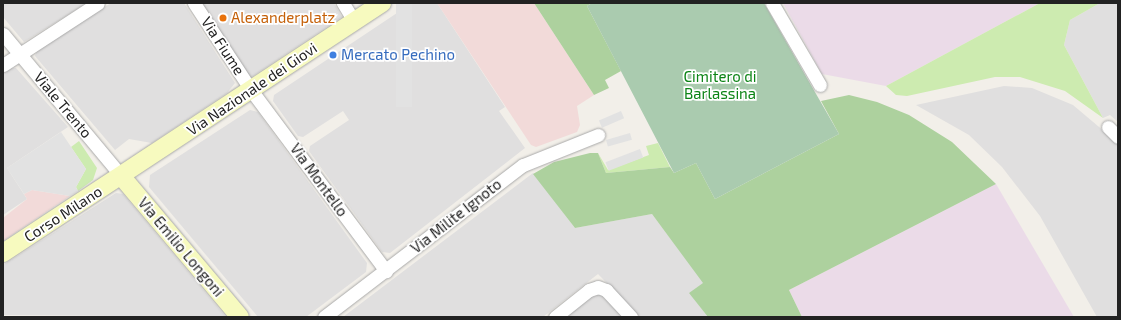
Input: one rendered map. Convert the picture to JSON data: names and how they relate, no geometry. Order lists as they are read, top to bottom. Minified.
{"streets":{"main road":["Via Nazionale dei Giovi","Corso Milano","Via Emilio Longoni"],"street":["Via Fiume","Viale Trento","Via Montello","Via Milite Ignoto"]},"crossings":[["Via Fiume","Via Nazionale dei Giovi"],["Via Fiume","Via Montello"],["Via Nazionale dei Giovi","Viale Trento"],["Via Nazionale dei Giovi","Via Montello"],["Via Nazionale dei Giovi","Corso Milano"],["Via Nazionale dei Giovi","Via Emilio Longoni"],["Viale Trento","Corso Milano"],["Viale Trento","Via Emilio Longoni"],["Via Montello","Via Milite Ignoto"],["Corso Milano","Via Emilio Longoni"]],"parks":["Cimitero di Barlassina"],"places":["Alexanderplatz","Mercato Pechino"]}
